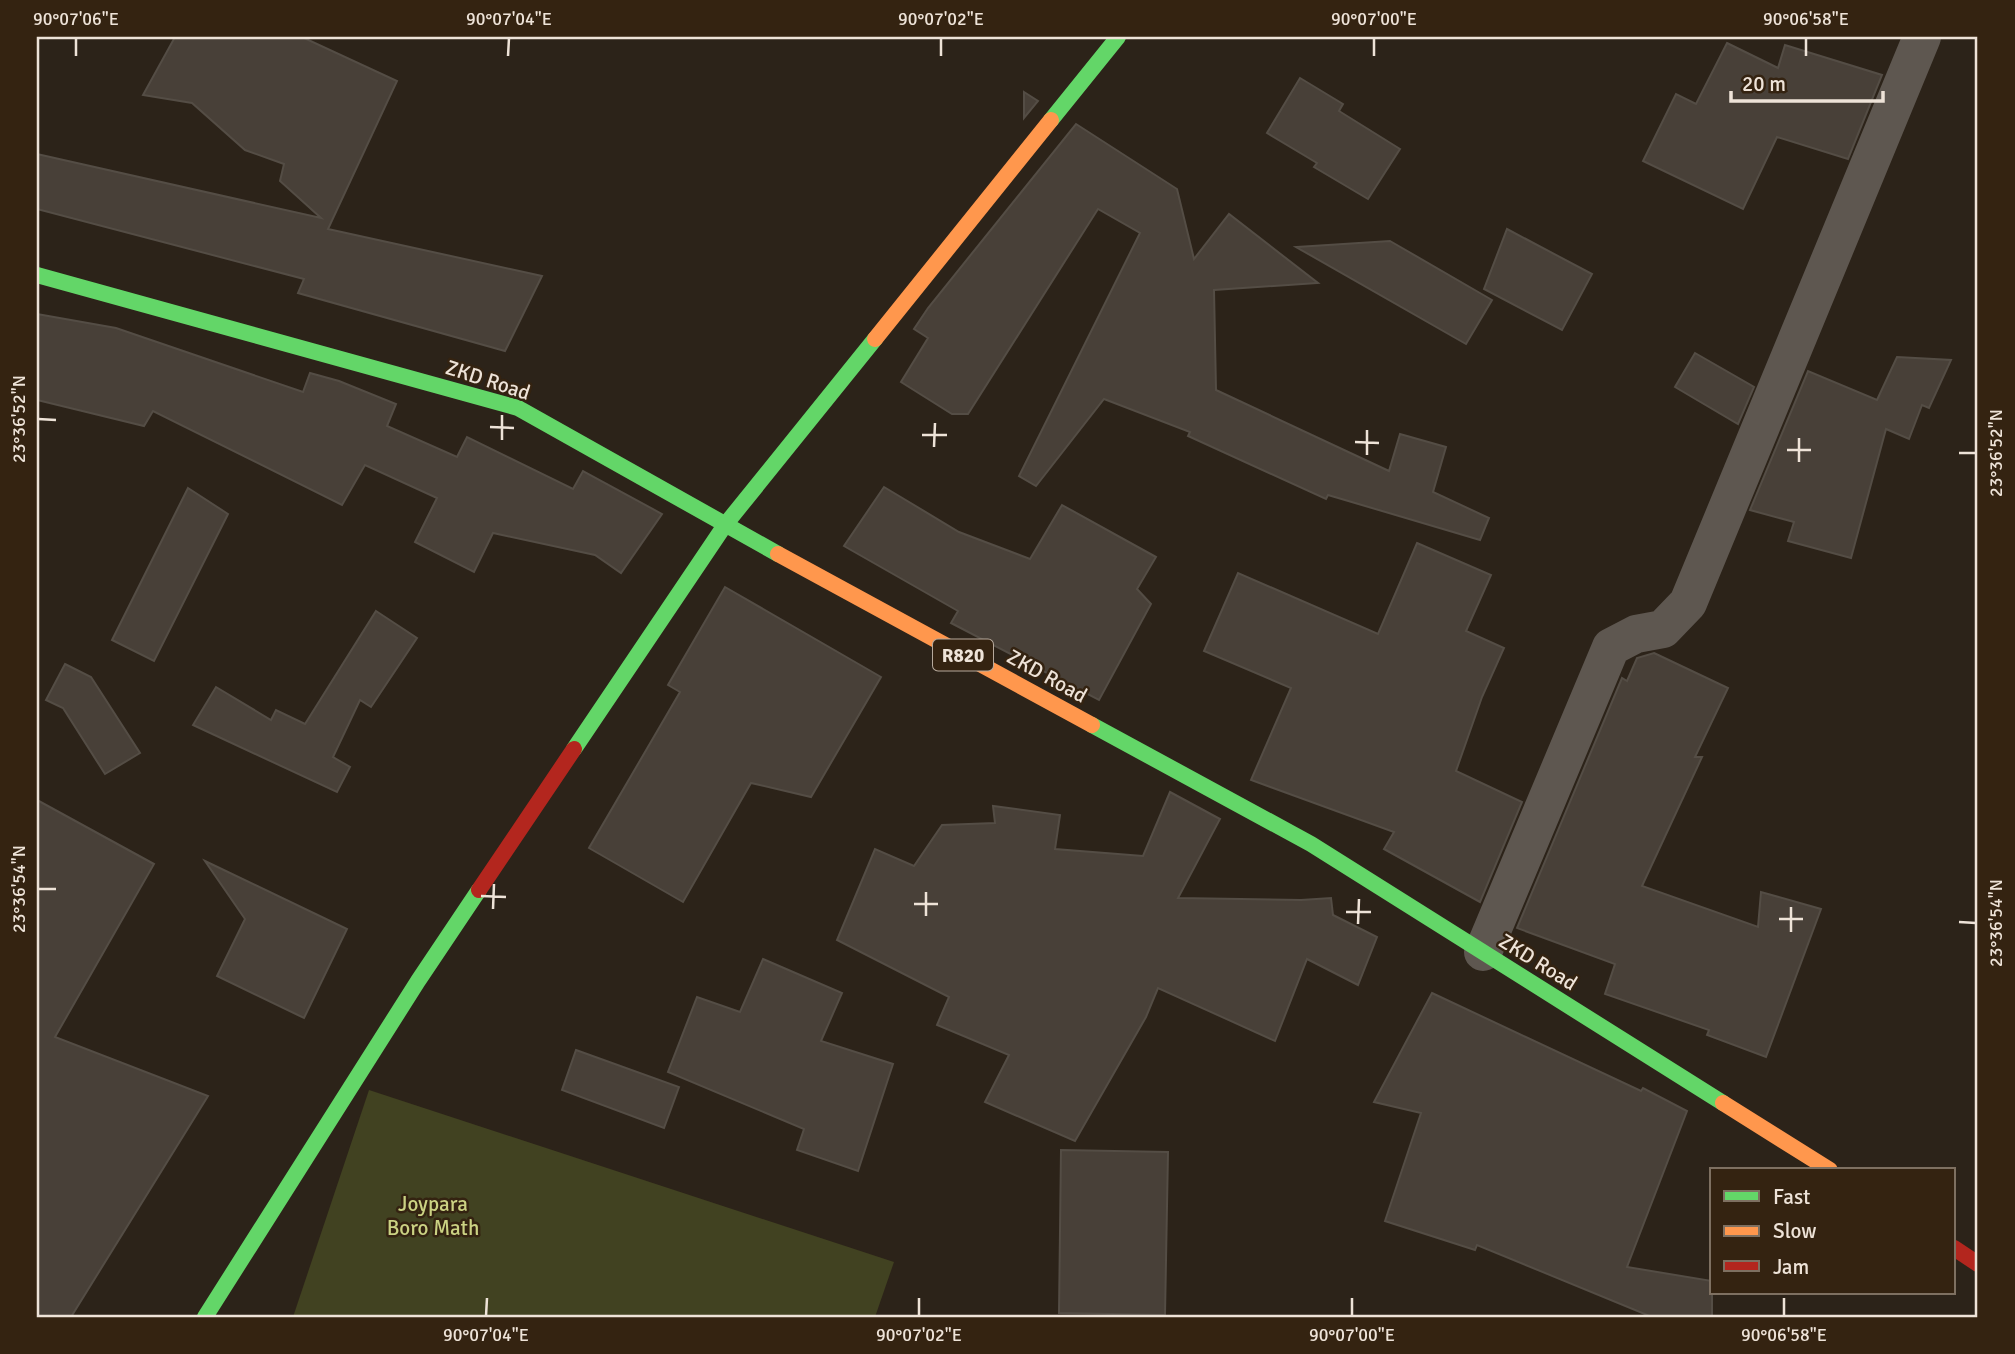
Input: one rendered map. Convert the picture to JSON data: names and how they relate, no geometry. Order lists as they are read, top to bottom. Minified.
{"streets":{"main road":["ZKD Road","R820"]},"parks":["Joypara Boro Math"],"legend":["Fast","Slow","Jam"],"scale_bar":"20 m","coordinates":["90°07'06\"E","90°07'04\"E","90°07'02\"E","90°07'00\"E","90°06'58\"E","23°36'52\"N","23°36'54\"N"]}
